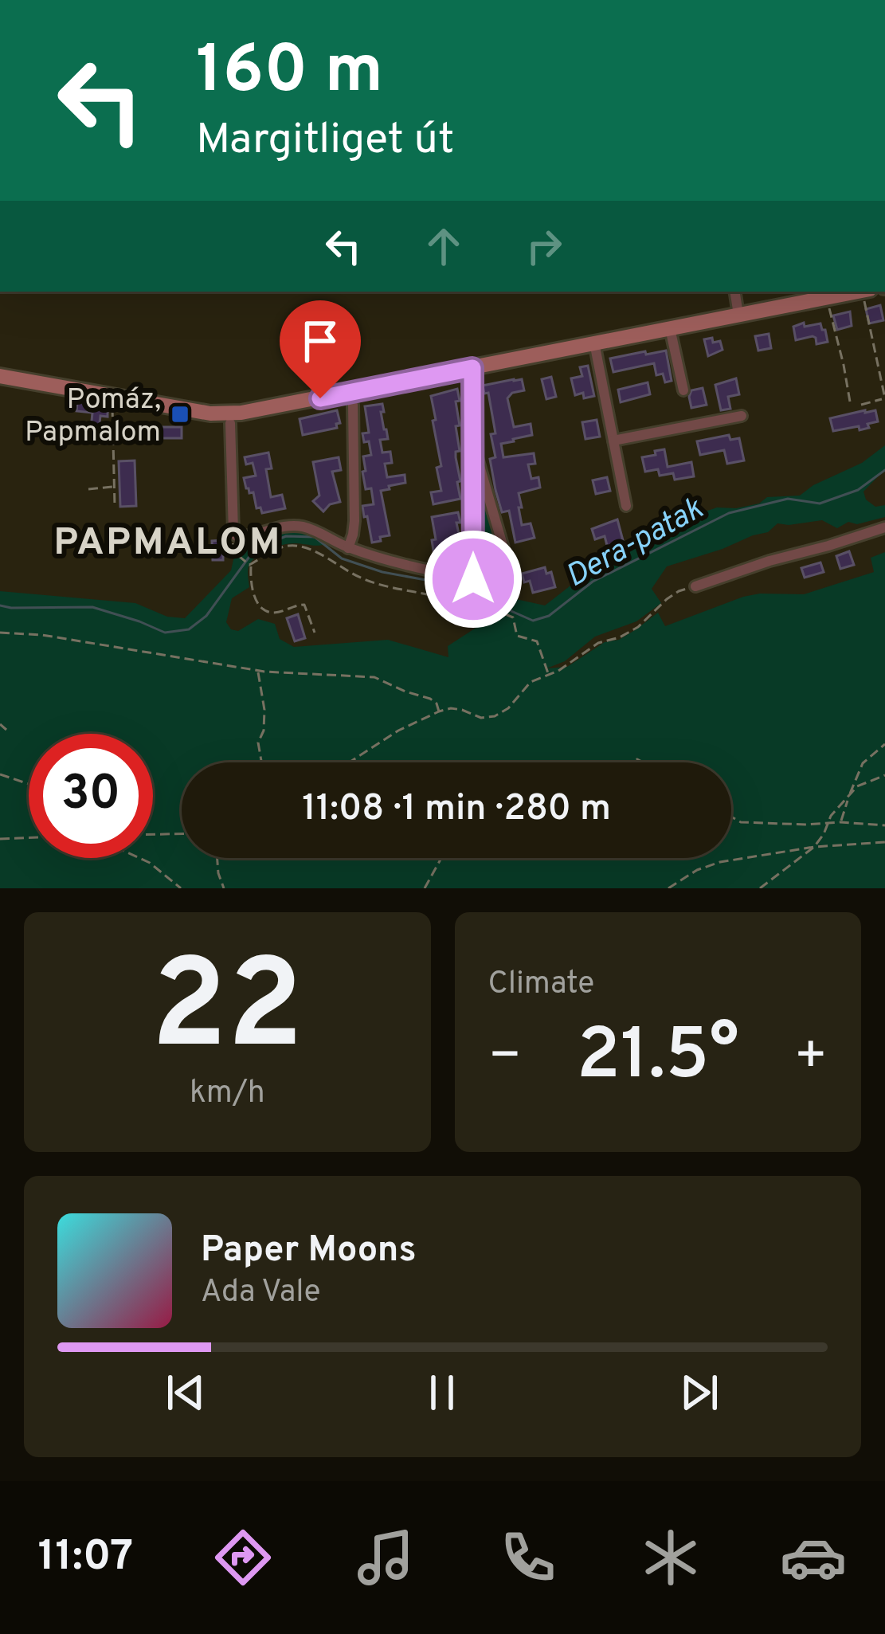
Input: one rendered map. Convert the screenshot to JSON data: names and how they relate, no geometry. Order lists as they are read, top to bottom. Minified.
{"districts":["PAPMALOM"],"water":["Dera-patak"],"places":{"transit":["Pomáz, Papmalom"]},"page":{"turn":["160 m","Margitliget út"],"limit":"30","trip":"11:08 · 1 min · 280 m","tile":[["22","km/h"],"Climate"],"heat":["−","21.5°","+"],"song":["Paper Moons","Ada Vale"],"tabs":"11:07"}}
